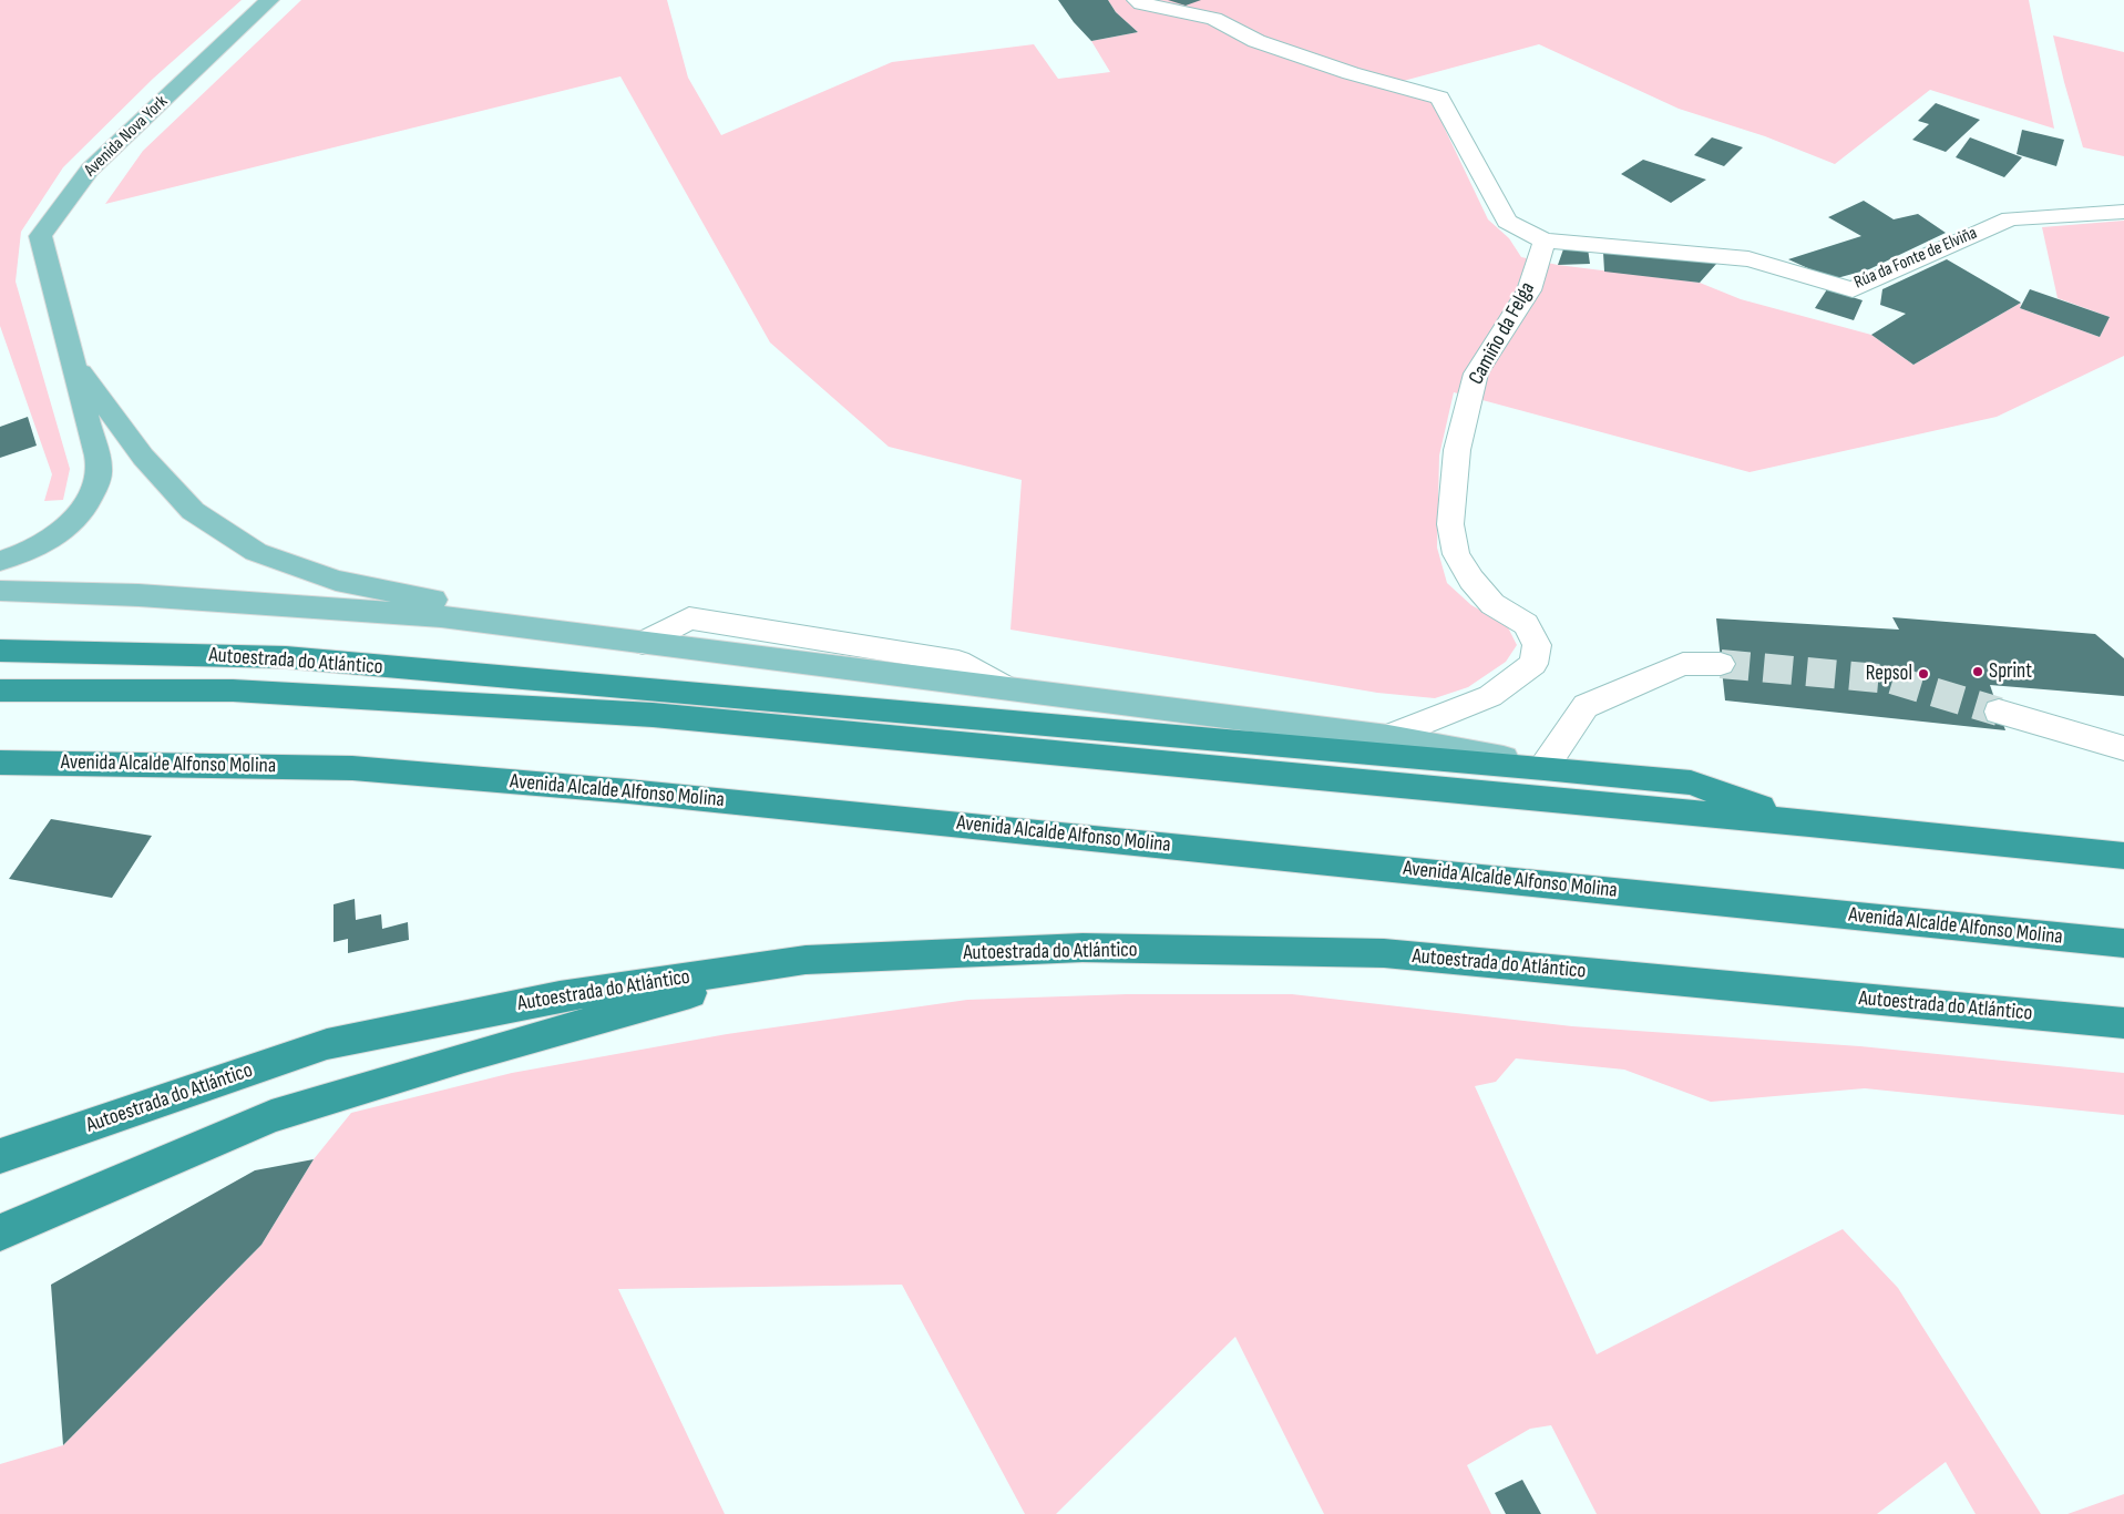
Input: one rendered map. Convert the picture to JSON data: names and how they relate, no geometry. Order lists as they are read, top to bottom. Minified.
{"streets":{"highway":["Autoestrada do Atlántico","Avenida Alcalde Alfonso Molina"],"main road":["Avenida Nova York"],"street":["Rúa da Fonte de Elviña","Camiño da Felga"]},"crossings":[["Rúa da Fonte de Elviña","Camiño da Felga"]],"places":["Sprint","Repsol"]}
